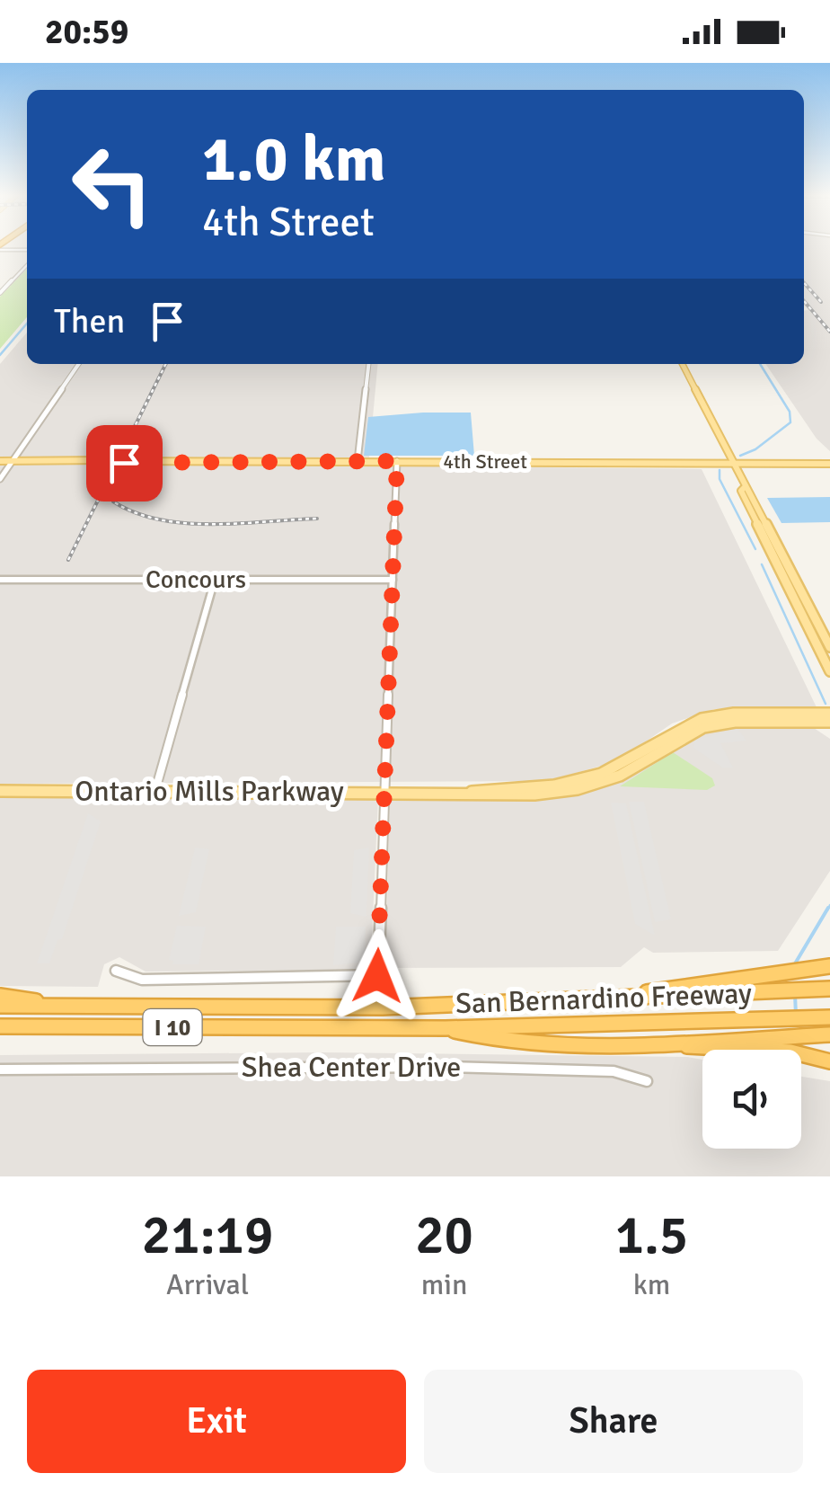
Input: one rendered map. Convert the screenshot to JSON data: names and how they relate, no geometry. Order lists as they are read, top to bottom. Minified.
{"streets":{"highway":["San Bernardino Freeway","I 10"],"main road":["4th Street","Ontario Mills Parkway"],"street":["Concours","Shea Center Drive"]},"page":{"status":"20:59","turn":["1.0 km","4th Street"],"then":"Then","eta":["21:19","Arrival","20","min","1.5","km"],"buttons":["Exit","Share"]}}
